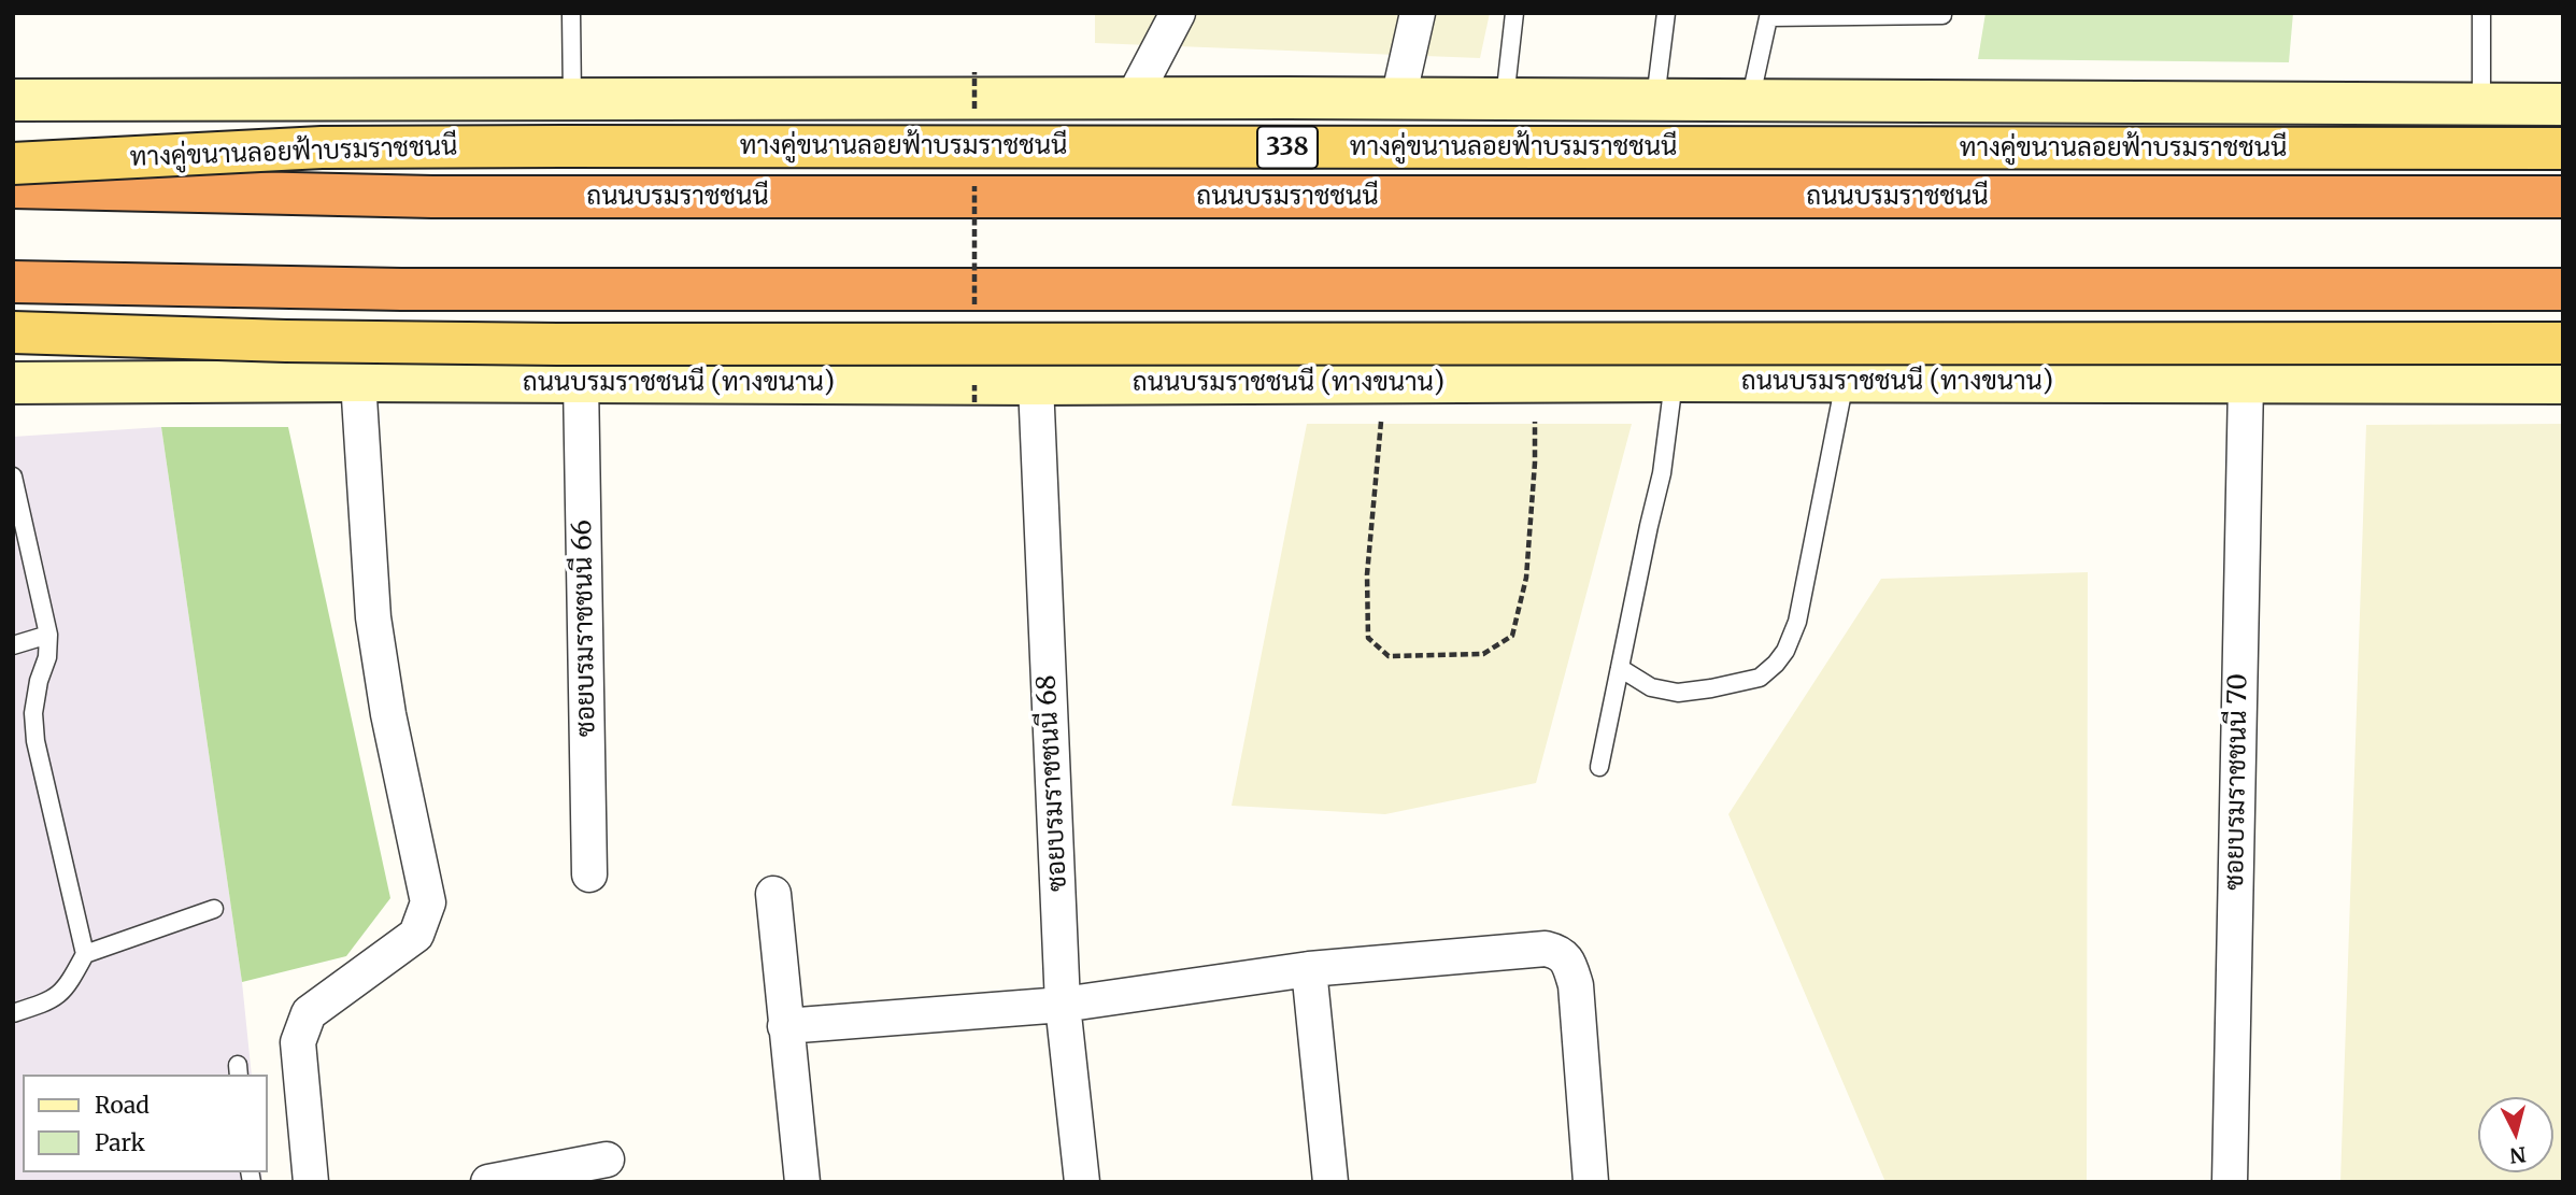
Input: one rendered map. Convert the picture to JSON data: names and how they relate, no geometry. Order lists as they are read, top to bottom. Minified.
{"streets":{"highway":["338","ถนนบรมราชชนนี"],"main road":["ทางคู่ขนานลอยฟ้าบรมราชชนนี","ถนนบรมราชชนนี (ทางขนาน)"],"street":["ซอยบรมราชชนนี 66","ซอยบรมราชชนนี 70","ซอยบรมราชชนนี 68"]},"crossings":[["ถนนบรมราชชนนี (ทางขนาน)","ซอยบรมราชชนนี 66"],["ถนนบรมราชชนนี (ทางขนาน)","ซอยบรมราชชนนี 70"],["ถนนบรมราชชนนี (ทางขนาน)","ซอยบรมราชชนนี 68"]],"legend":["Road","Park"],"north":"bottom"}
